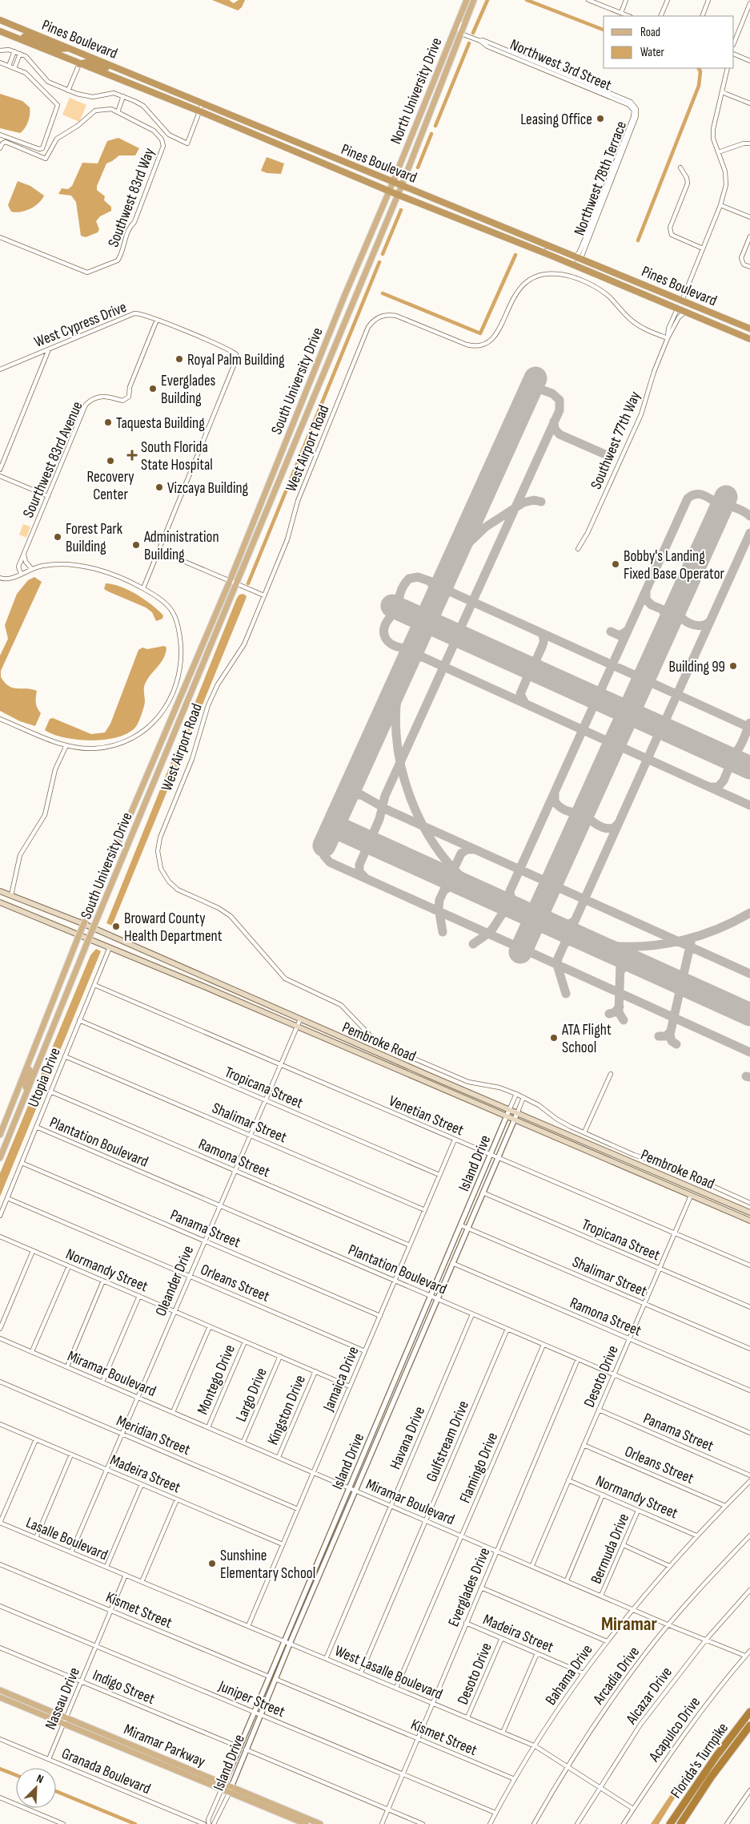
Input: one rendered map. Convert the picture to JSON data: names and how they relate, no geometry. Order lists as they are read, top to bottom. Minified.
{"streets":{"highway":["Pines Boulevard","Florida's Turnpike"],"main road":["North University Drive","South University Drive","Pembroke Road","Miramar Parkway"],"street":["Northwest 3rd Street","Northwest 78th Terrace","Southwest 83rd Way","West Cypress Drive","Southwest 77th Way","West Airport Road","Sourthwest 83rd Avenue","Utopia Drive","Tropicana Street","Venetian Street","Shalimar Street","Plantation Boulevard","Ramona Street","Island Drive","Panama Street","Normandy Street","Oleander Drive","Orleans Street","Miramar Boulevard","Desoto Drive","Jamaica Drive","Montego Drive","Largo Drive","Kingston Drive","Meridian Street","Havana Drive","Gulfstream Drive","Flamingo Drive","Madeira Street","Lasalle Boulevard","Bermuda Drive","Everglades Drive","Kismet Street","West Lasalle Boulevard","Bahama Drive","Arcadia Drive","Indigo Street","Alcazar Drive","Nassau Drive","Juniper Street","Acapulco Drive","Granada Boulevard"]},"crossings":[["Pines Boulevard","North University Drive"],["Pines Boulevard","Northwest 78th Terrace"],["Pines Boulevard","South University Drive"],["Pines Boulevard","Southwest 77th Way"],["Northwest 3rd Street","North University Drive"],["Northwest 3rd Street","Northwest 78th Terrace"],["North University Drive","South University Drive"],["West Cypress Drive","Sourthwest 83rd Avenue"],["South University Drive","Pembroke Road"],["Southwest 77th Way","West Airport Road"],["Pembroke Road","Utopia Drive"],["Pembroke Road","Island Drive"],["Pembroke Road","Oleander Drive"],["Pembroke Road","Desoto Drive"],["Utopia Drive","Tropicana Street"],["Utopia Drive","Venetian Street"],["Utopia Drive","Shalimar Street"],["Utopia Drive","Plantation Boulevard"],["Utopia Drive","Ramona Street"],["Utopia Drive","Panama Street"],["Utopia Drive","Orleans Street"],["Tropicana Street","Island Drive"],["Tropicana Street","Oleander Drive"],["Tropicana Street","Desoto Drive"],["Tropicana Street","Jamaica Drive"],["Venetian Street","Island Drive"],["Venetian Street","Oleander Drive"],["Venetian Street","Desoto Drive"],["Venetian Street","Jamaica Drive"],["Shalimar Street","Island Drive"],["Shalimar Street","Oleander Drive"],["Shalimar Street","Desoto Drive"],["Shalimar Street","Jamaica Drive"],["Plantation Boulevard","Island Drive"],["Plantation Boulevard","Oleander Drive"],["Plantation Boulevard","Desoto Drive"],["Plantation Boulevard","Jamaica Drive"],["Plantation Boulevard","Havana Drive"],["Plantation Boulevard","Gulfstream Drive"],["Plantation Boulevard","Flamingo Drive"],["Plantation Boulevard","Everglades Drive"],["Ramona Street","Island Drive"],["Ramona Street","Oleander Drive"],["Ramona Street","Desoto Drive"],["Ramona Street","Jamaica Drive"],["Island Drive","Miramar Boulevard"],["Island Drive","Kismet Street"],["Island Drive","West Lasalle Boulevard"],["Island Drive","Indigo Street"],["Island Drive","Juniper Street"],["Island Drive","Miramar Parkway"],["Panama Street","Oleander Drive"],["Panama Street","Desoto Drive"],["Panama Street","Jamaica Drive"],["Normandy Street","Oleander Drive"],["Normandy Street","Desoto Drive"],["Normandy Street","Jamaica Drive"],["Normandy Street","Montego Drive"],["Normandy Street","Largo Drive"],["Normandy Street","Kingston Drive"],["Normandy Street","Bermuda Drive"],["Normandy Street","Bahama Drive"],["Oleander Drive","Orleans Street"],["Oleander Drive","Miramar Boulevard"],["Oleander Drive","Meridian Street"],["Oleander Drive","Madeira Street"],["Oleander Drive","Lasalle Boulevard"],["Orleans Street","Desoto Drive"],["Orleans Street","Jamaica Drive"],["Orleans Street","Bahama Drive"],["Miramar Boulevard","Desoto Drive"],["Miramar Boulevard","Jamaica Drive"],["Miramar Boulevard","Montego Drive"],["Miramar Boulevard","Largo Drive"],["Miramar Boulevard","Kingston Drive"],["Miramar Boulevard","Havana Drive"],["Miramar Boulevard","Gulfstream Drive"],["Miramar Boulevard","Flamingo Drive"],["Miramar Boulevard","Bermuda Drive"],["Miramar Boulevard","Everglades Drive"],["Miramar Boulevard","Bahama Drive"],["Miramar Boulevard","Arcadia Drive"],["Miramar Boulevard","Alcazar Drive"],["Miramar Boulevard","Acapulco Drive"],["Desoto Drive","Madeira Street"],["Desoto Drive","West Lasalle Boulevard"],["Jamaica Drive","Meridian Street"],["Jamaica Drive","Madeira Street"],["Jamaica Drive","West Lasalle Boulevard"],["Havana Drive","West Lasalle Boulevard"],["Gulfstream Drive","West Lasalle Boulevard"],["Flamingo Drive","West Lasalle Boulevard"],["Madeira Street","Everglades Drive"],["Madeira Street","Bahama Drive"],["Lasalle Boulevard","West Lasalle Boulevard"],["Everglades Drive","Kismet Street"],["Everglades Drive","West Lasalle Boulevard"],["Everglades Drive","Juniper Street"],["Kismet Street","Bahama Drive"],["Kismet Street","Nassau Drive"],["West Lasalle Boulevard","Bahama Drive"],["West Lasalle Boulevard","Arcadia Drive"],["West Lasalle Boulevard","Alcazar Drive"],["West Lasalle Boulevard","Acapulco Drive"],["Bahama Drive","Juniper Street"],["Indigo Street","Nassau Drive"],["Nassau Drive","Juniper Street"],["Nassau Drive","Miramar Parkway"],["Nassau Drive","Granada Boulevard"]],"districts":["Miramar"],"places":{"other":["Leasing Office","Royal Palm Building","Everglades Building","Taquesta Building","Recovery Center","Vizcaya Building","Forest Park Building","Administration Building","Bobby's Landing Fixed Base Operator","Building 99","Broward County Health Department","ATA Flight School","Sunshine Elementary School"],"health":["South Florida State Hospital"]},"legend":["Road","Water"],"north":"top right"}
